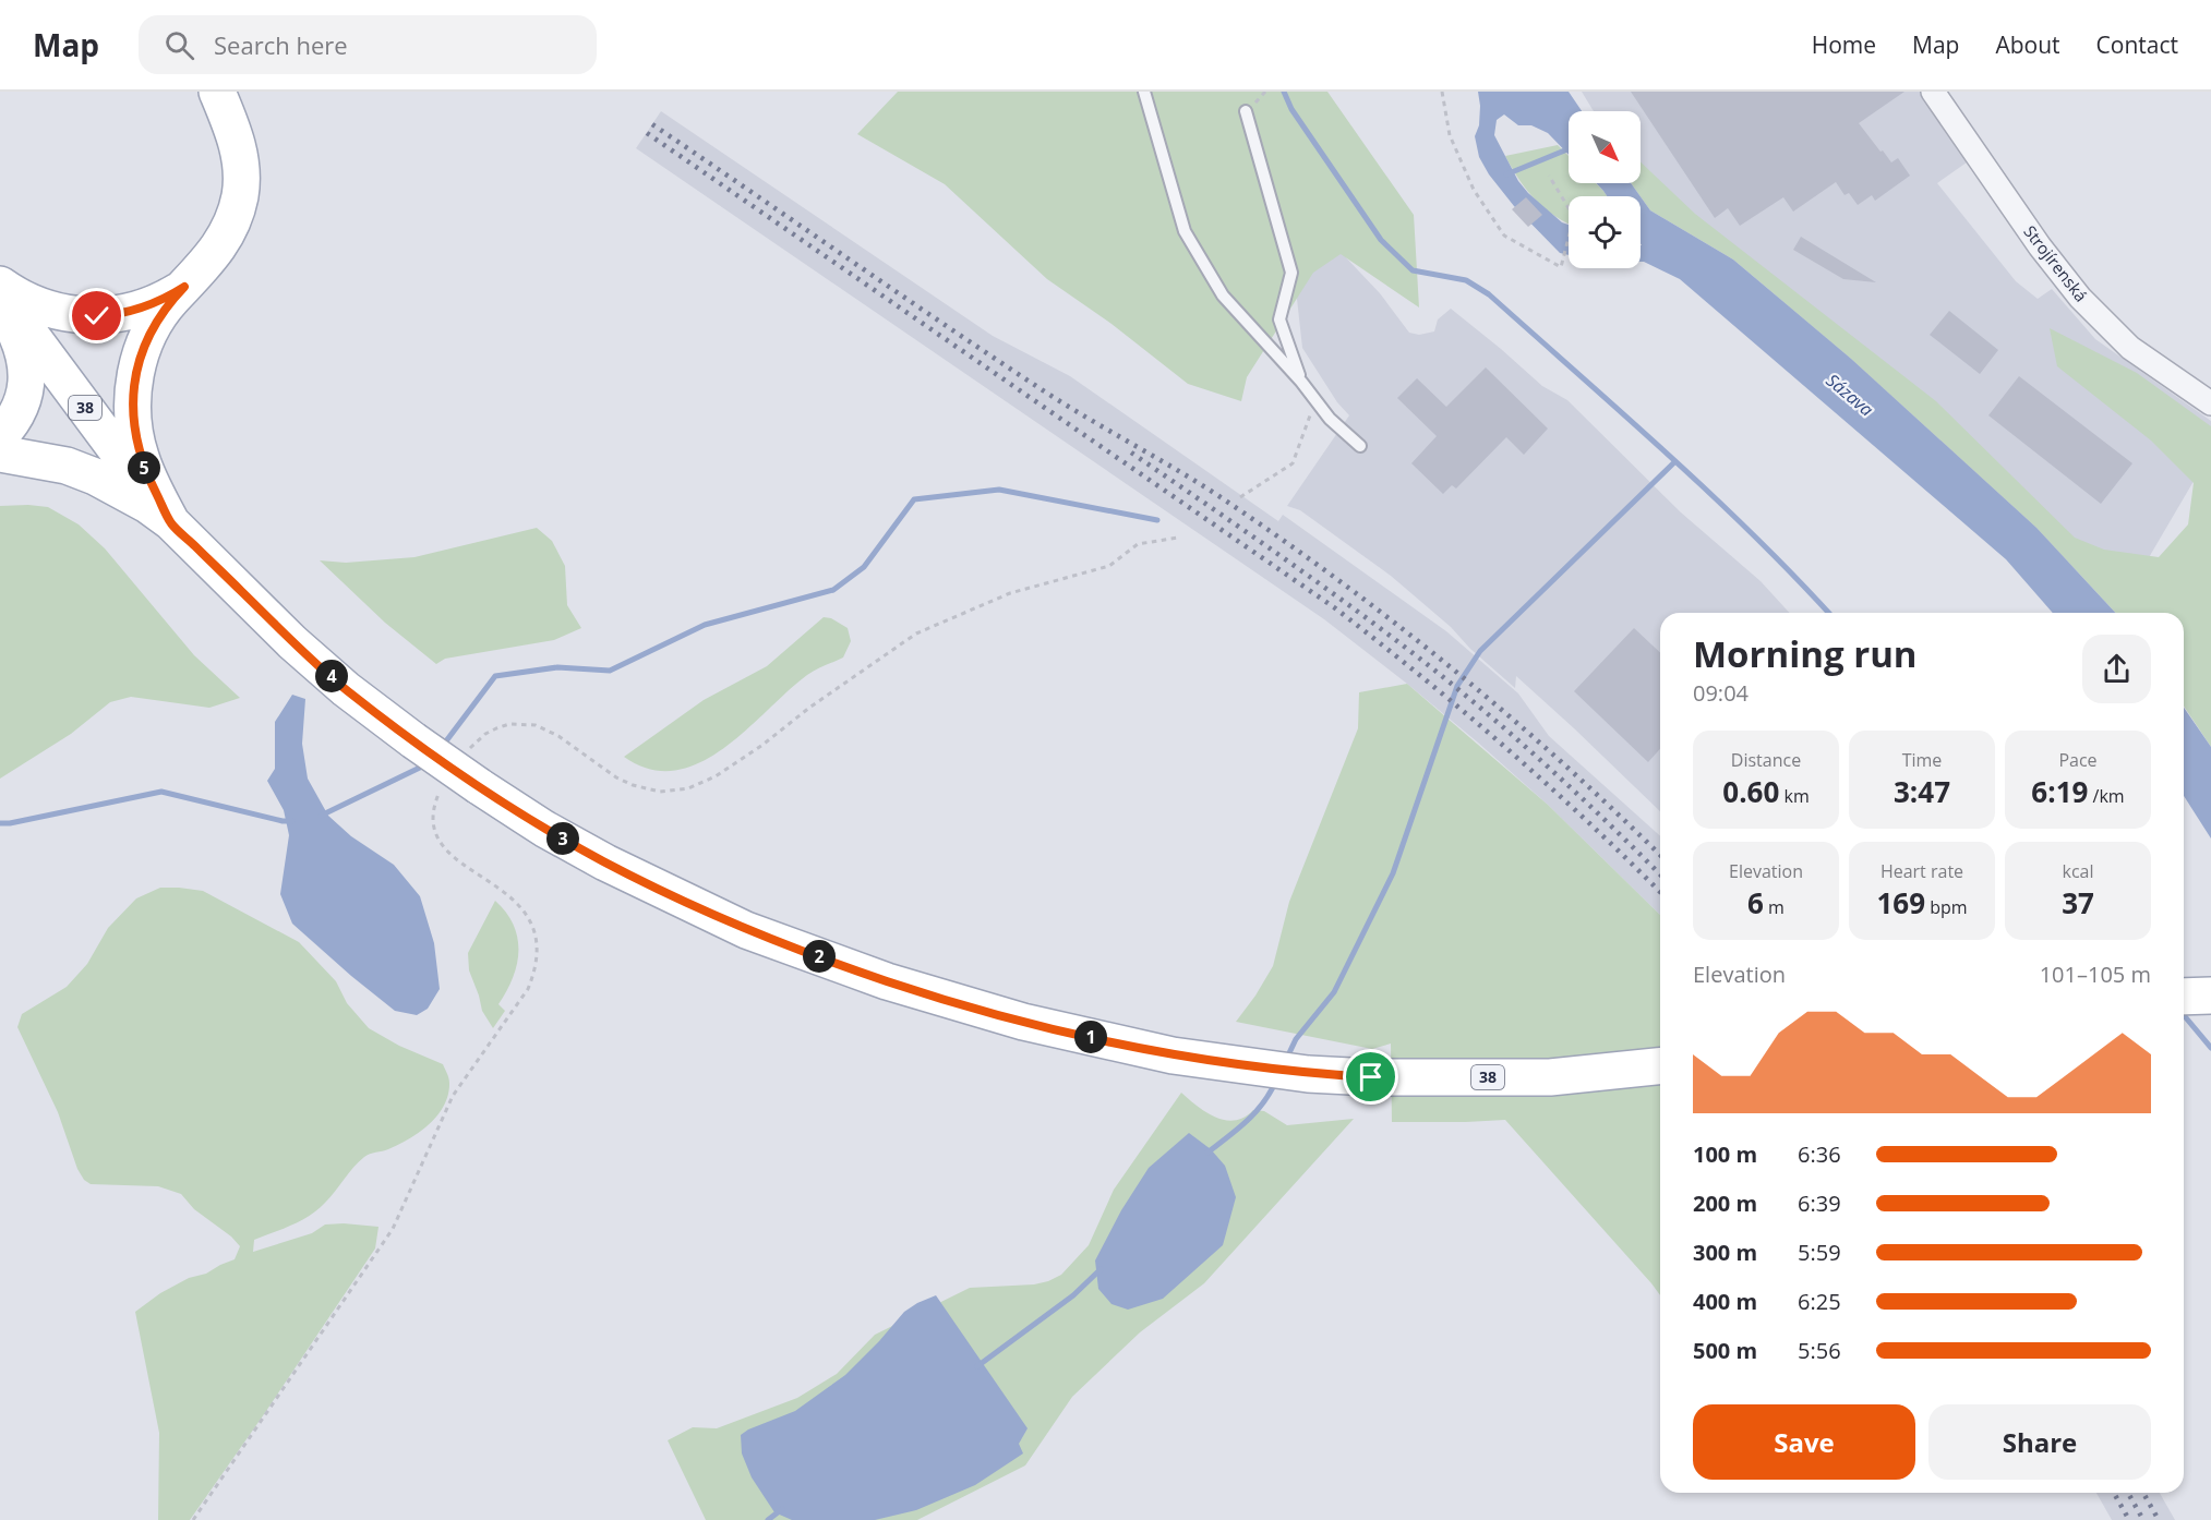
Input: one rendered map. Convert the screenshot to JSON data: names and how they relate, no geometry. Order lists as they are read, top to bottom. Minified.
{"streets":{"main road":["38"],"street":["Strojírenská"]},"water":["Sázava"],"north":"bottom right","page":{"header":"Map","search":"Search here","nav":["Home","Map","About","Contact"],"pins":["5","4","3","2","1"],"heading":["Morning run","09:04"],"stats":[["Distance","0.60 km"],["Time","3:47"],["Pace","6:19 /km"],["Elevation","6 m"],["Heart rate","169 bpm"],["kcal","37"]],"chart":["Elevation","101–105 m"],"list":[{"name":"100 m","note":"6:36"},{"name":"200 m","note":"6:39"},{"name":"300 m","note":"5:59"},{"name":"400 m","note":"6:25"},{"name":"500 m","note":"5:56"}],"buttons":["Save","Share"]}}
